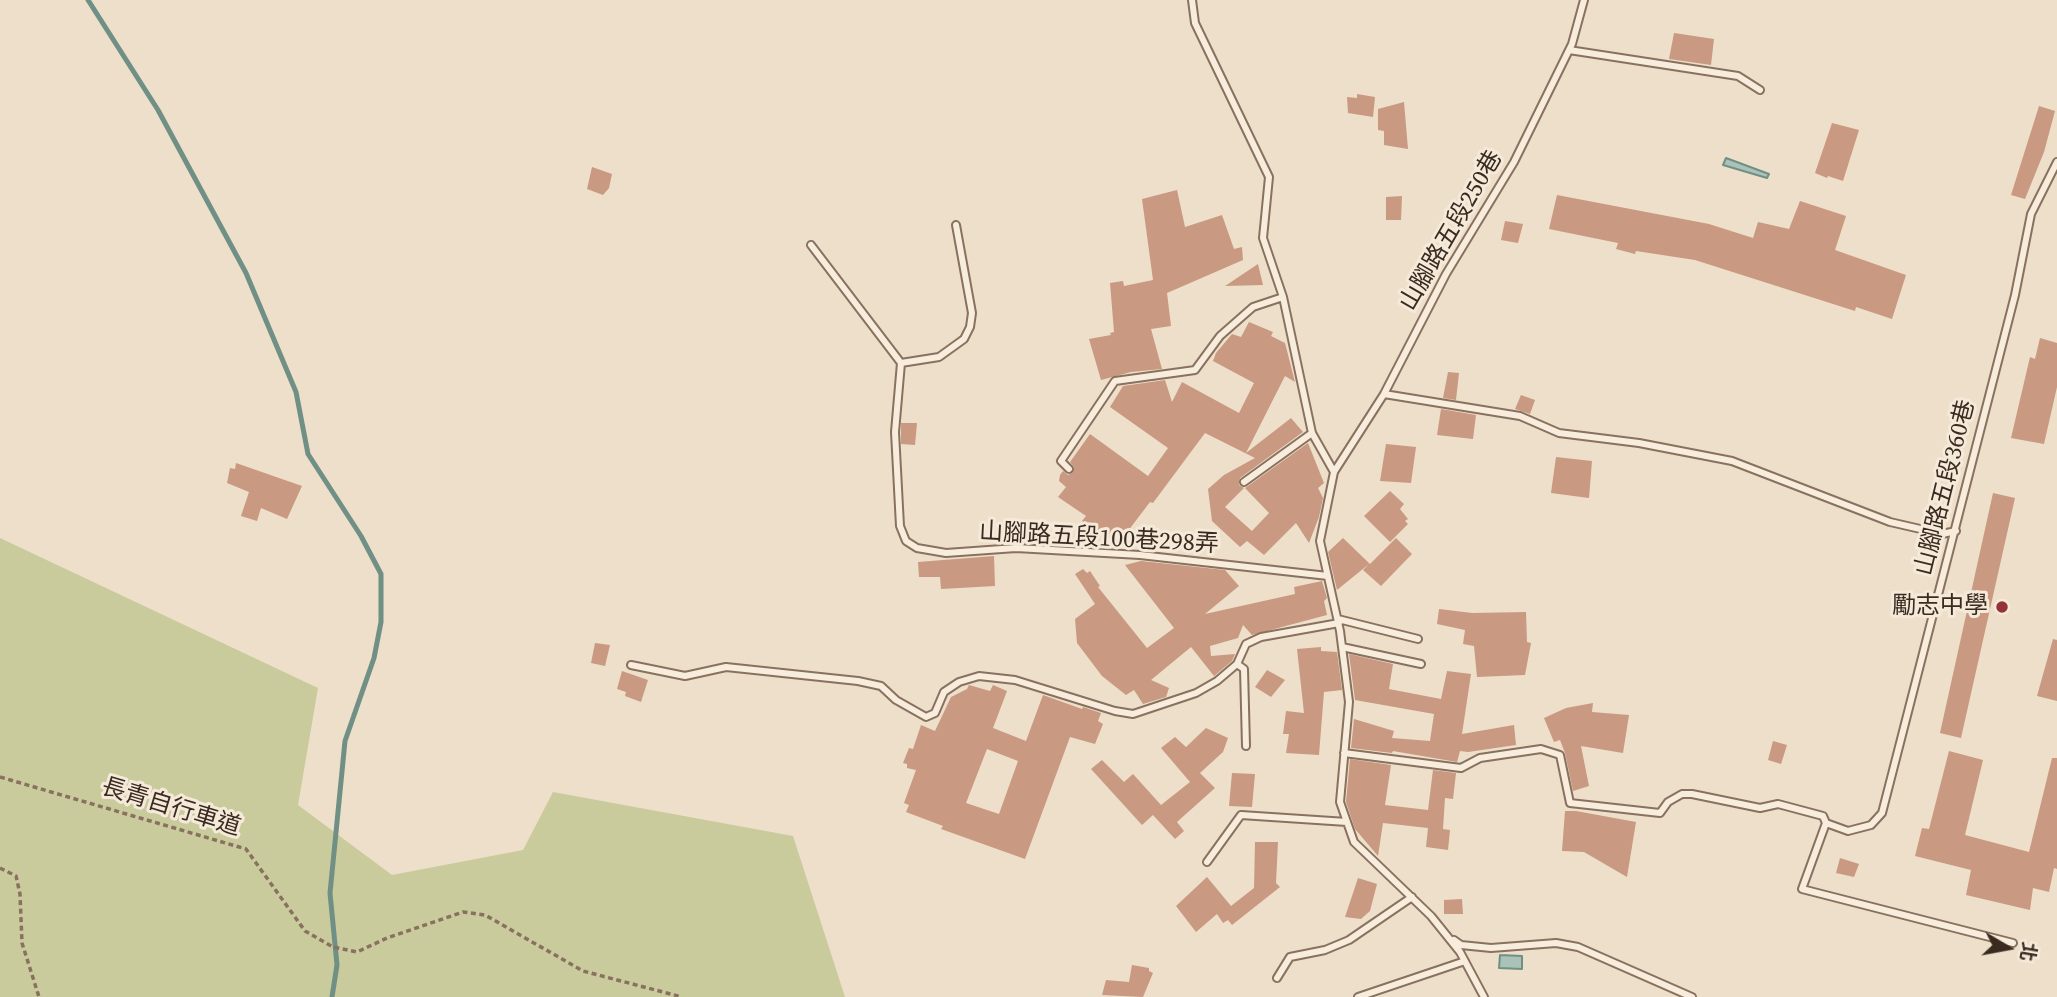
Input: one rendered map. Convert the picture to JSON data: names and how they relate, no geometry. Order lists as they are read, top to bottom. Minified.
{"streets":{"lane":["山腳路五段250巷","山腳路五段360巷","山腳路五段100巷298弄"],"path":["長青自行車道"]},"places":["勵志中學"],"north":"right"}
